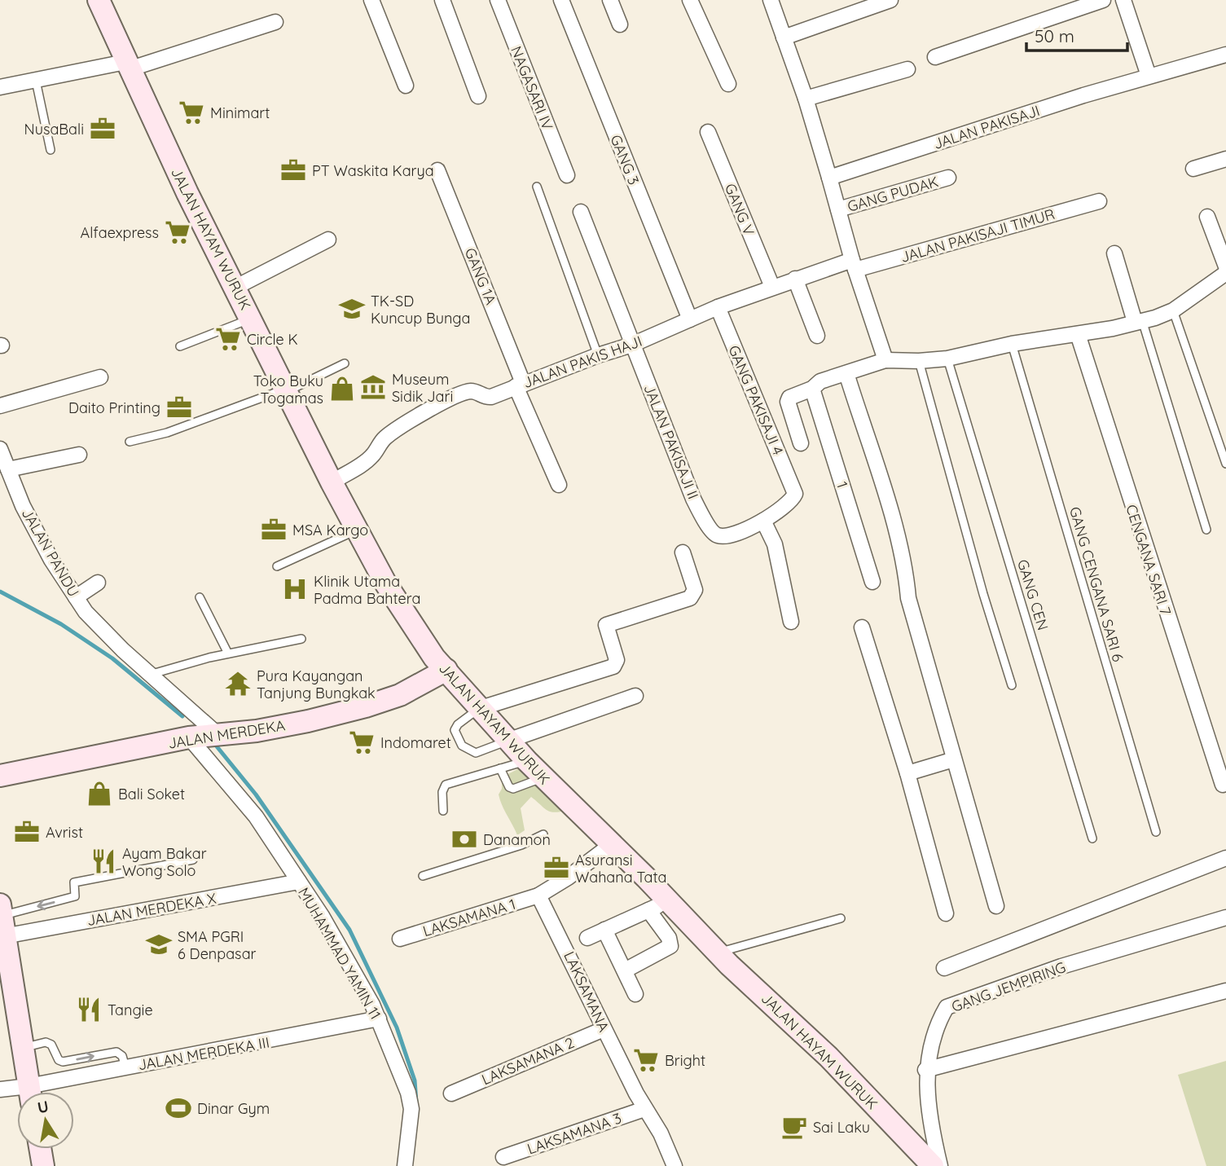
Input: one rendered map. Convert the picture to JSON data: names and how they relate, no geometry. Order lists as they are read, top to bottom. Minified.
{"streets":{"main road":["JALAN HAYAM WURUK","JALAN MERDEKA"],"street":["NAGASARI IV","JALAN PAKISAJI","GANG 3","GANG PUDAK","GANG V","JALAN PAKISAJI TIMUR","GANG 1A","JALAN PAKIS HAJI","GANG PAKISAJI 4","JALAN PAKISAJI II","1","JALAN PANDU","CENGANA SARI 7","JALAN MERDEKA X","LAKSAMANA 1","MUHAMMAD YAMIN 11","GANG JEMPIRING","LAKSAMANA","JALAN MERDEKA III","LAKSAMANA 2","LAKSAMANA 3"],"lane":["GANG CENGANA SARI 6","GANG CEN"]},"crossings":[["GANG 3","JALAN PAKIS HAJI"],["GANG V","JALAN PAKIS HAJI"],["JALAN PAKISAJI TIMUR","JALAN PAKIS HAJI"],["JALAN HAYAM WURUK","JALAN PAKIS HAJI"],["JALAN HAYAM WURUK","JALAN MERDEKA"],["GANG 1A","JALAN PAKIS HAJI"],["JALAN PAKIS HAJI","GANG PAKISAJI 4"],["JALAN PAKIS HAJI","JALAN PAKISAJI II"],["GANG PAKISAJI 4","JALAN PAKISAJI II"],["JALAN PANDU","JALAN MERDEKA"],["JALAN MERDEKA","MUHAMMAD YAMIN 11"],["JALAN MERDEKA X","MUHAMMAD YAMIN 11"],["LAKSAMANA 1","LAKSAMANA"],["MUHAMMAD YAMIN 11","JALAN MERDEKA III"],["LAKSAMANA","LAKSAMANA 2"],["LAKSAMANA","LAKSAMANA 3"]],"places":{"supermarket":["Minimart","Alfaexpress","Circle K","Indomaret","Bright"],"office":["NusaBali","PT Waskita Karya","Daito Printing","MSA Kargo","Avrist","Asuransi Wahana Tata"],"school or university":["TK-SD Kuncup Bunga","SMA PGRI 6 Denpasar"],"museum":["Museum Sidik Jari"],"shop":["Toko Buku Togamas","Bali Soket"],"hospital":["Klinik Utama Padma Bahtera"],"temple":["Pura Kayangan Tanjung Bungkak"],"bank":["Danamon"],"restaurant":["Ayam Bakar Wong Solo","Tangie"],"sports":["Dinar Gym"],"cafe":["Sai Laku"]},"scale_bar":"50 m","north":"top"}
